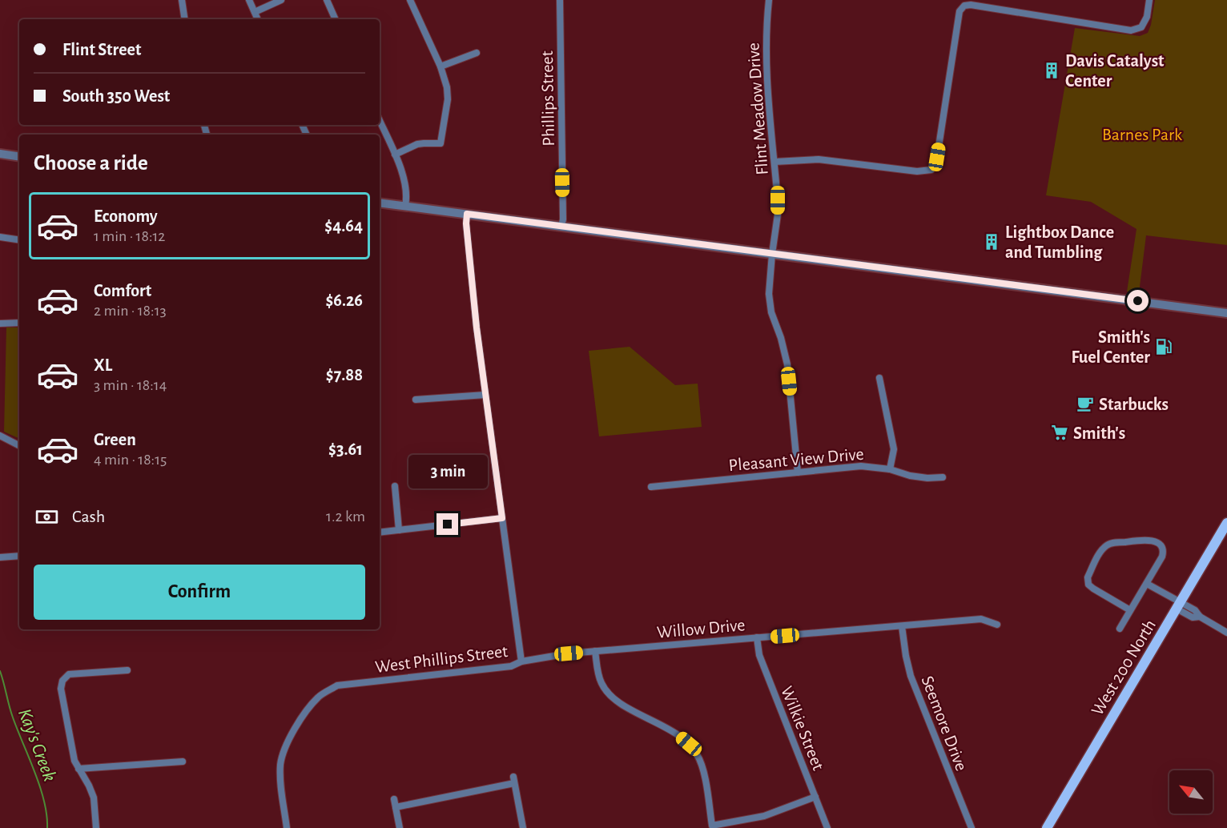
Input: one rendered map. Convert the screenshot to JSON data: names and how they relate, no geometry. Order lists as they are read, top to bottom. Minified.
{"streets":{"main road":["West 200 North"],"street":["Phillips Street","Flint Meadow Drive","Pleasant View Drive","Willow Drive","West Phillips Street","Seemore Drive","Wilkie Street"]},"crossings":[["Flint Meadow Drive","Pleasant View Drive"],["Willow Drive","West Phillips Street"],["Willow Drive","Seemore Drive"],["Willow Drive","Wilkie Street"]],"water":["Kay's Creek"],"parks":["Barnes Park"],"places":{"building":["Davis Catalyst Center","Lightbox Dance and Tumbling"],"fuel station":["Smith's Fuel Center"],"cafe":["Starbucks"],"supermarket":["Smith's"]},"north":"top left","page":{"banner":["Flint Street","South 350 West"],"heading":"Choose a ride","list":[{"name":"Economy","note":"1 min · 18:12","value":"$4.64"},{"name":"Comfort","note":"2 min · 18:13","value":"$6.26"},{"name":"XL","note":"3 min · 18:14","value":"$7.88"},{"name":"Green","note":"4 min · 18:15","value":"$3.61"}],"bubble":"3 min","pay":["Cash","1.2 km"],"buttons":"Confirm"}}
